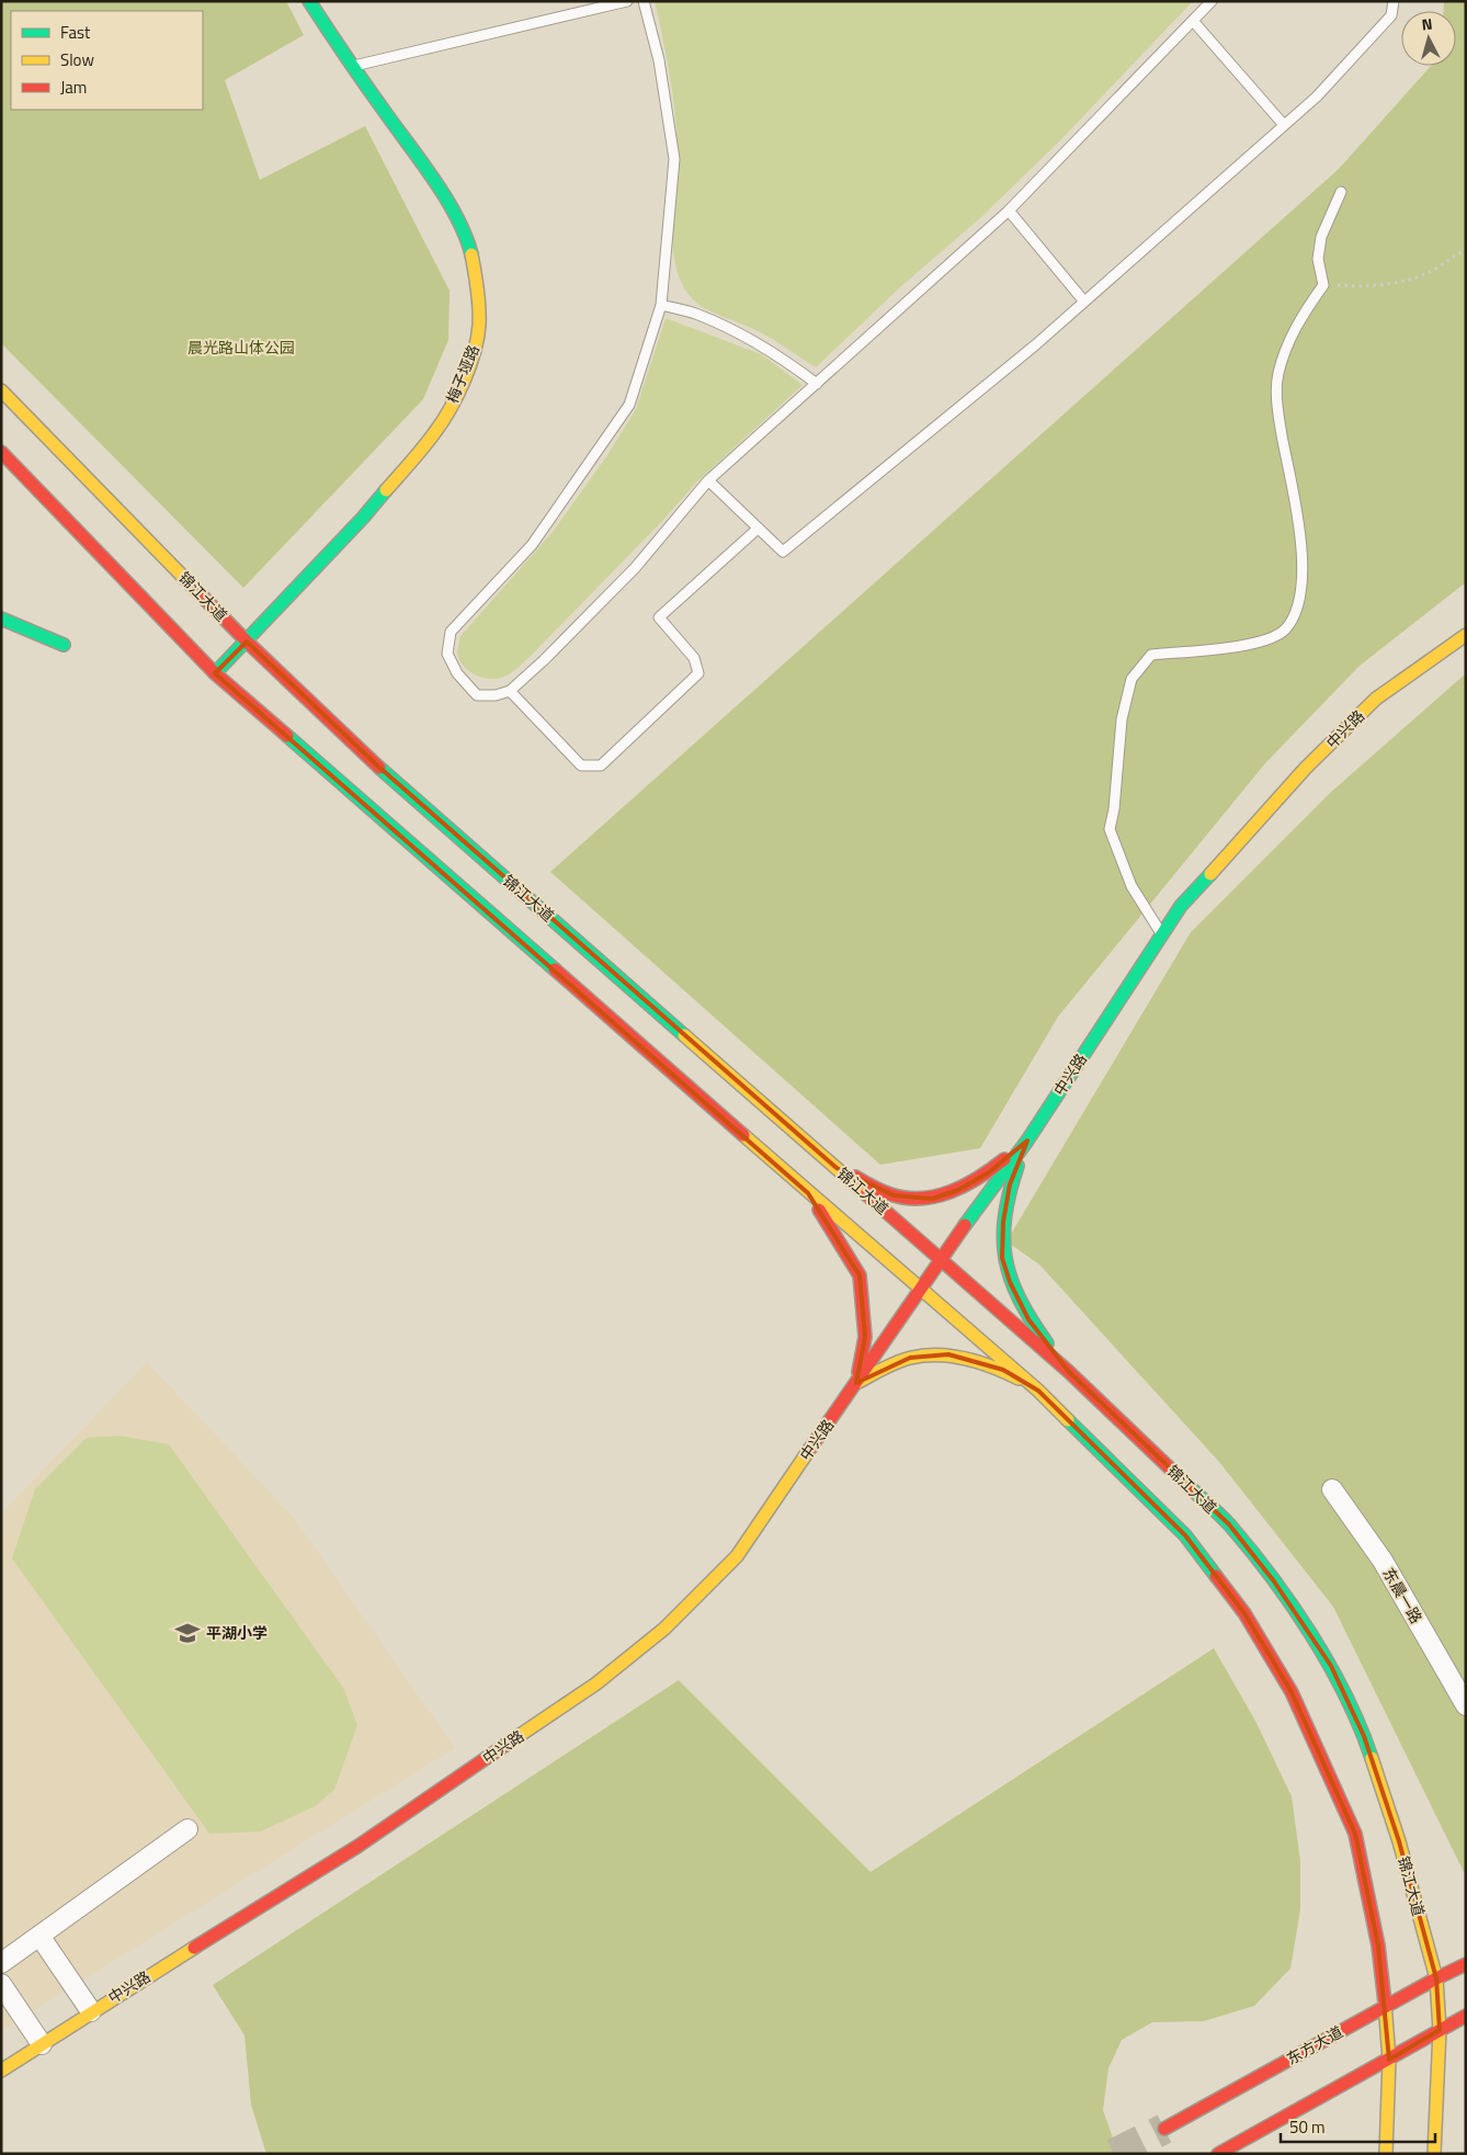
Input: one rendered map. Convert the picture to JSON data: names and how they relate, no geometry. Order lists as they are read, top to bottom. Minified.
{"streets":{"main road":["梅子垭路","锦江大道","中兴路","东方大道"],"street":["东晨一路"]},"crossings":[["梅子垭路","锦江大道"],["锦江大道","中兴路"],["锦江大道","东方大道"]],"parks":["晨光路山体公园"],"places":{"school or university":["平湖小学"]},"legend":["Fast","Slow","Jam"],"scale_bar":"50 m","north":"top"}
